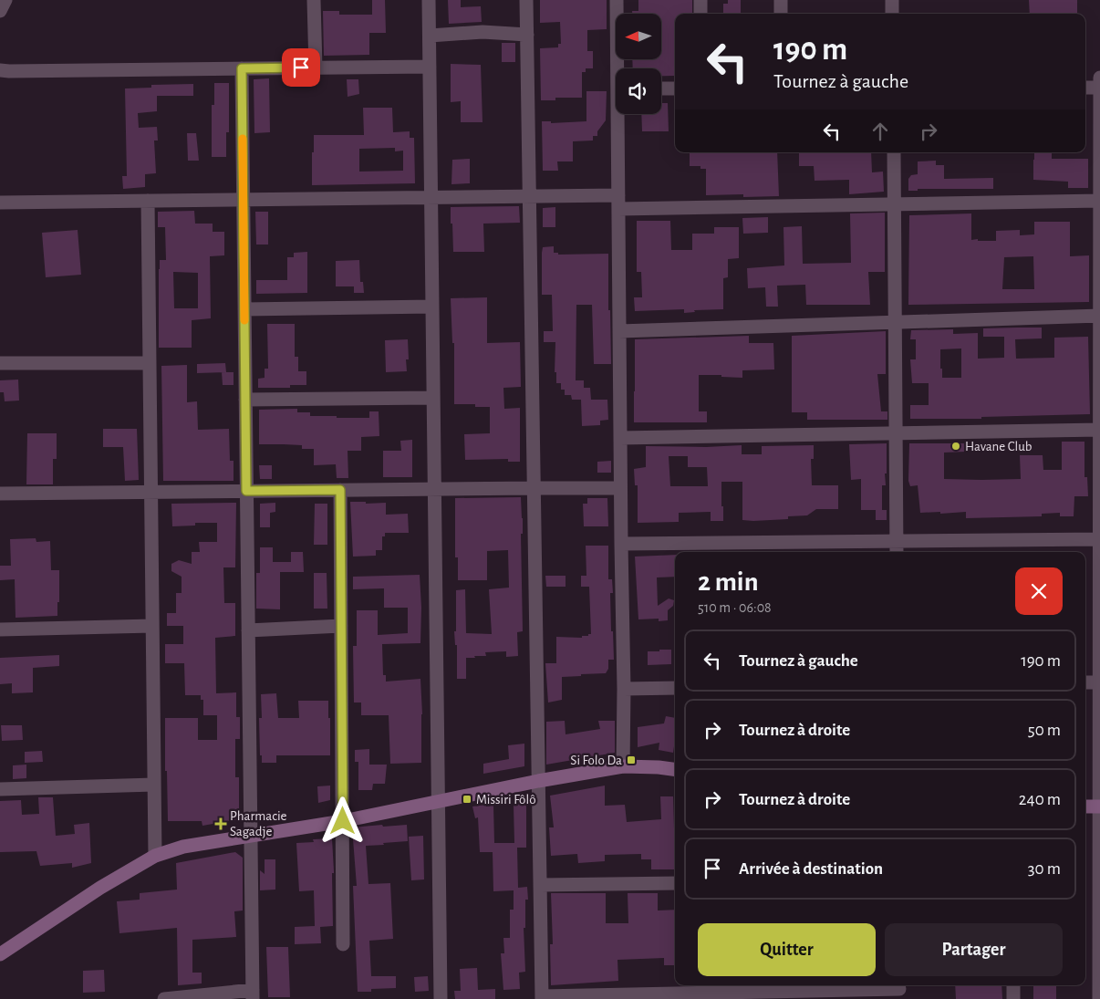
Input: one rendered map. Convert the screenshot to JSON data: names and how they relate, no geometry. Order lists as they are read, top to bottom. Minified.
{"places":{"other":["Havane Club"],"transit":["Si Folo Da","Missiri Fôlô"],"health":["Pharmacie Sagadje"]},"north":"left","page":{"turn":["190 m","Tournez à gauche"],"heading":["2 min","510 m · 06:08"],"list":[{"name":"Tournez à gauche","value":"190 m"},{"name":"Tournez à droite","value":"50 m"},{"name":"Tournez à droite","value":"240 m"},{"name":"Arrivée à destination","value":"30 m"}],"buttons":["Quitter","Partager"]}}
